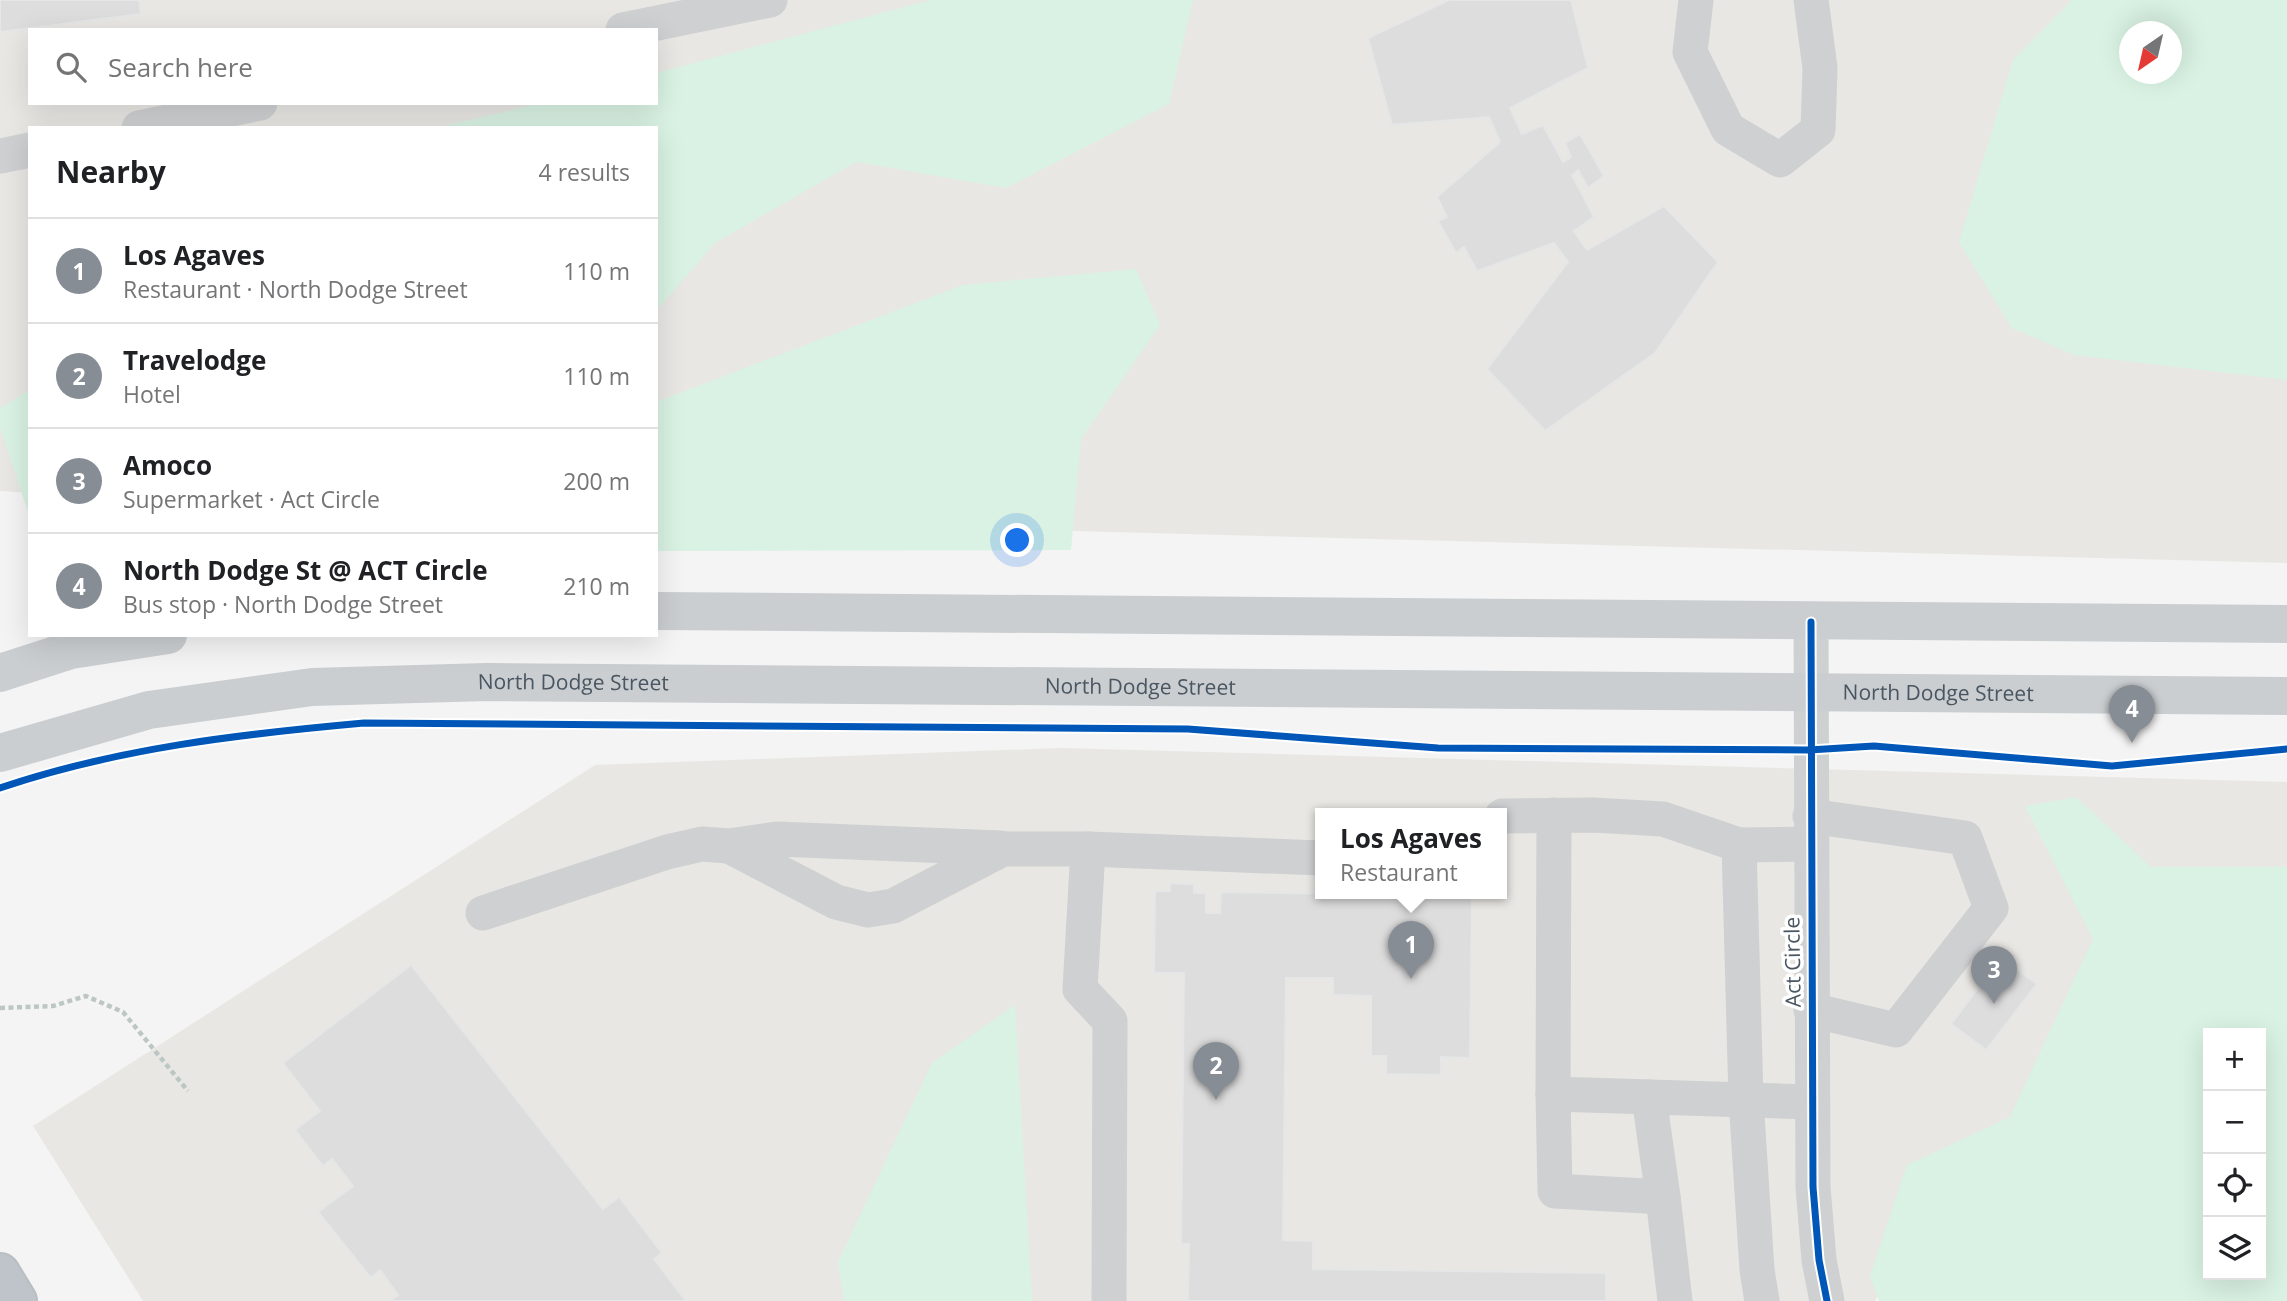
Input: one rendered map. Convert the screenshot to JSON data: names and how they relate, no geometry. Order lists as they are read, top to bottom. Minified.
{"streets":{"main road":["North Dodge Street"],"street":["Act Circle"]},"crossings":[["North Dodge Street","Act Circle"]],"north":"bottom left","page":{"search":"Search here","heading":["Nearby","4 results"],"list":[{"mark":"1","name":"Los Agaves","note":"Restaurant · North Dodge Street","value":"110 m"},{"mark":"2","name":"Travelodge","note":"Hotel","value":"110 m"},{"mark":"3","name":"Amoco","note":"Supermarket · Act Circle","value":"200 m"},{"mark":"4","name":"North Dodge St @ ACT Circle","note":"Bus stop · North Dodge Street","value":"210 m"}],"pins":["4","1","3","2"],"popup":["Los Agaves","Restaurant"],"map_buttons":["+","−"]}}
